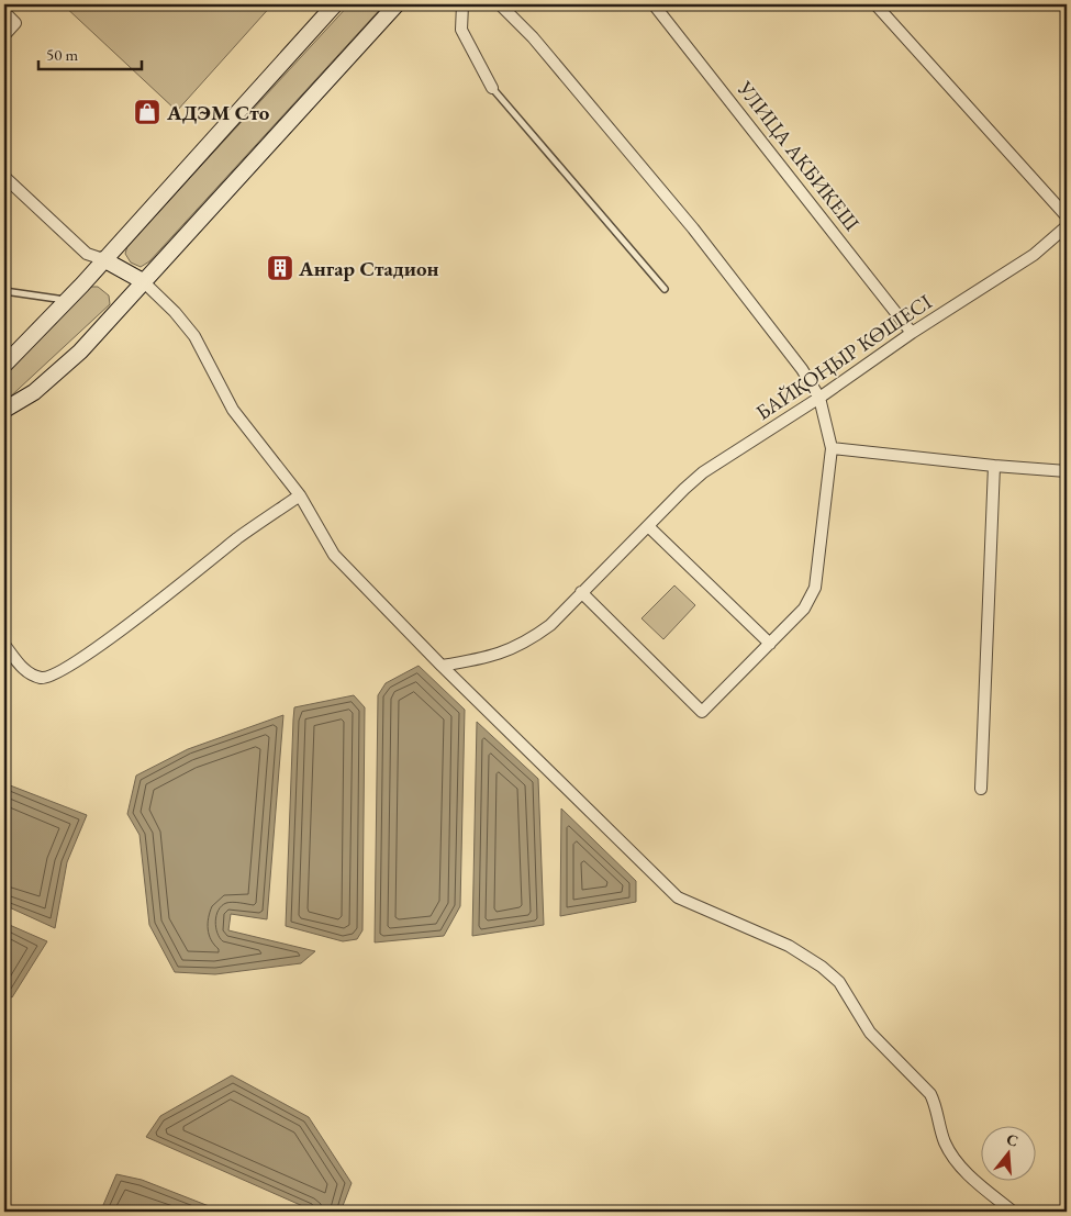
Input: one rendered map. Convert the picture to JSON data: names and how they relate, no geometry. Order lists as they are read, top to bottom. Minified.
{"streets":{"street":["УЛИЦА АКБИКЕШ","БАЙҚОҢЫР КӨШЕСІ"]},"crossings":[["УЛИЦА АКБИКЕШ","БАЙҚОҢЫР КӨШЕСІ"]],"places":{"shop":["АДЭМ Сто"],"building":["Ангар Стадион"]},"scale_bar":"50 m","north":"top"}
